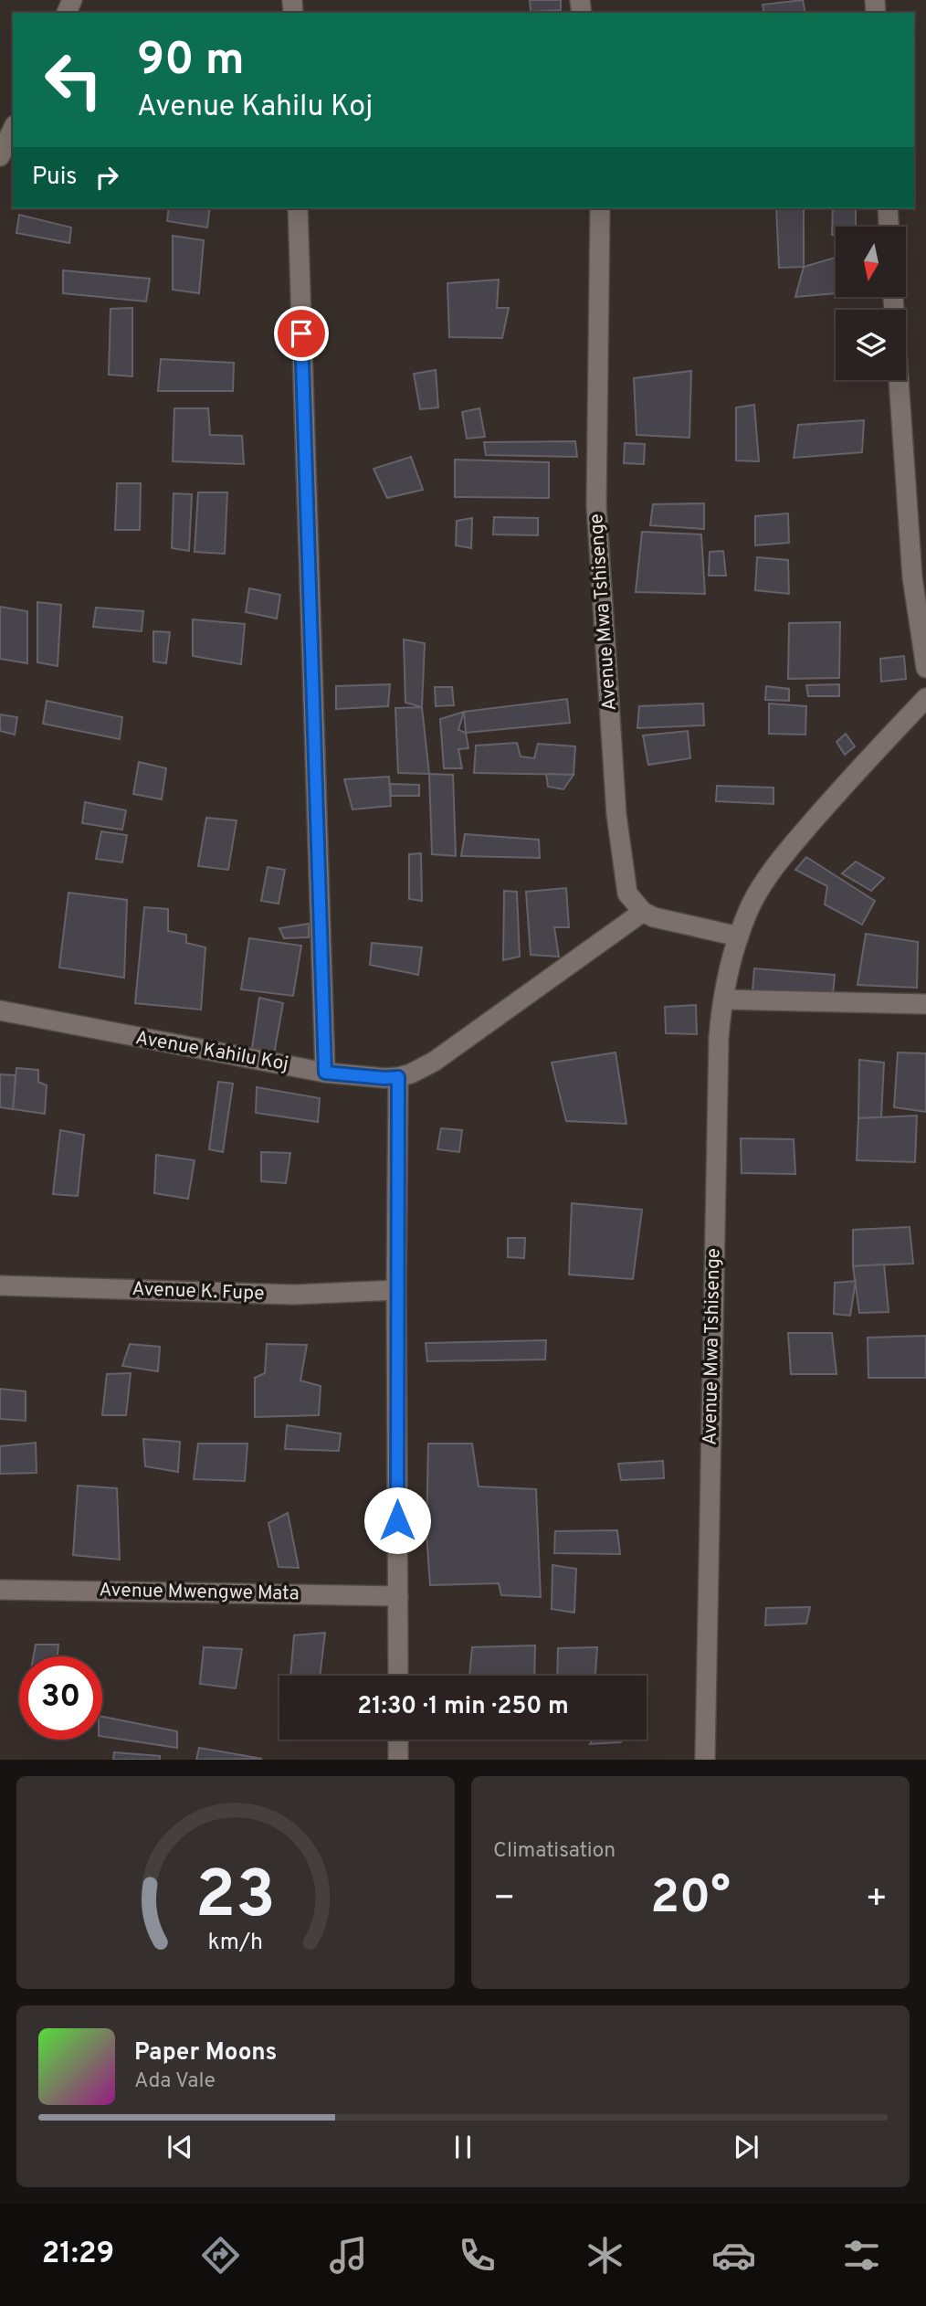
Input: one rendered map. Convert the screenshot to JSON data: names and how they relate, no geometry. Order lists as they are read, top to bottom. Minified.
{"streets":{"street":["Avenue Mwa Tshisenge","Avenue Kahilu Koj","Avenue K. Fupe","Avenue Mwengwe Mata"]},"crossings":[["Avenue Mwa Tshisenge","Avenue Kahilu Koj"]],"north":"bottom","page":{"turn":["90 m","Avenue Kahilu Koj"],"then":"Puis","limit":"30","trip":"21:30 · 1 min · 250 m","tile":"Climatisation","heat":["−","20°","+"],"song":["Paper Moons","Ada Vale"],"tabs":"21:29","gauge":["23","km/h"]}}
